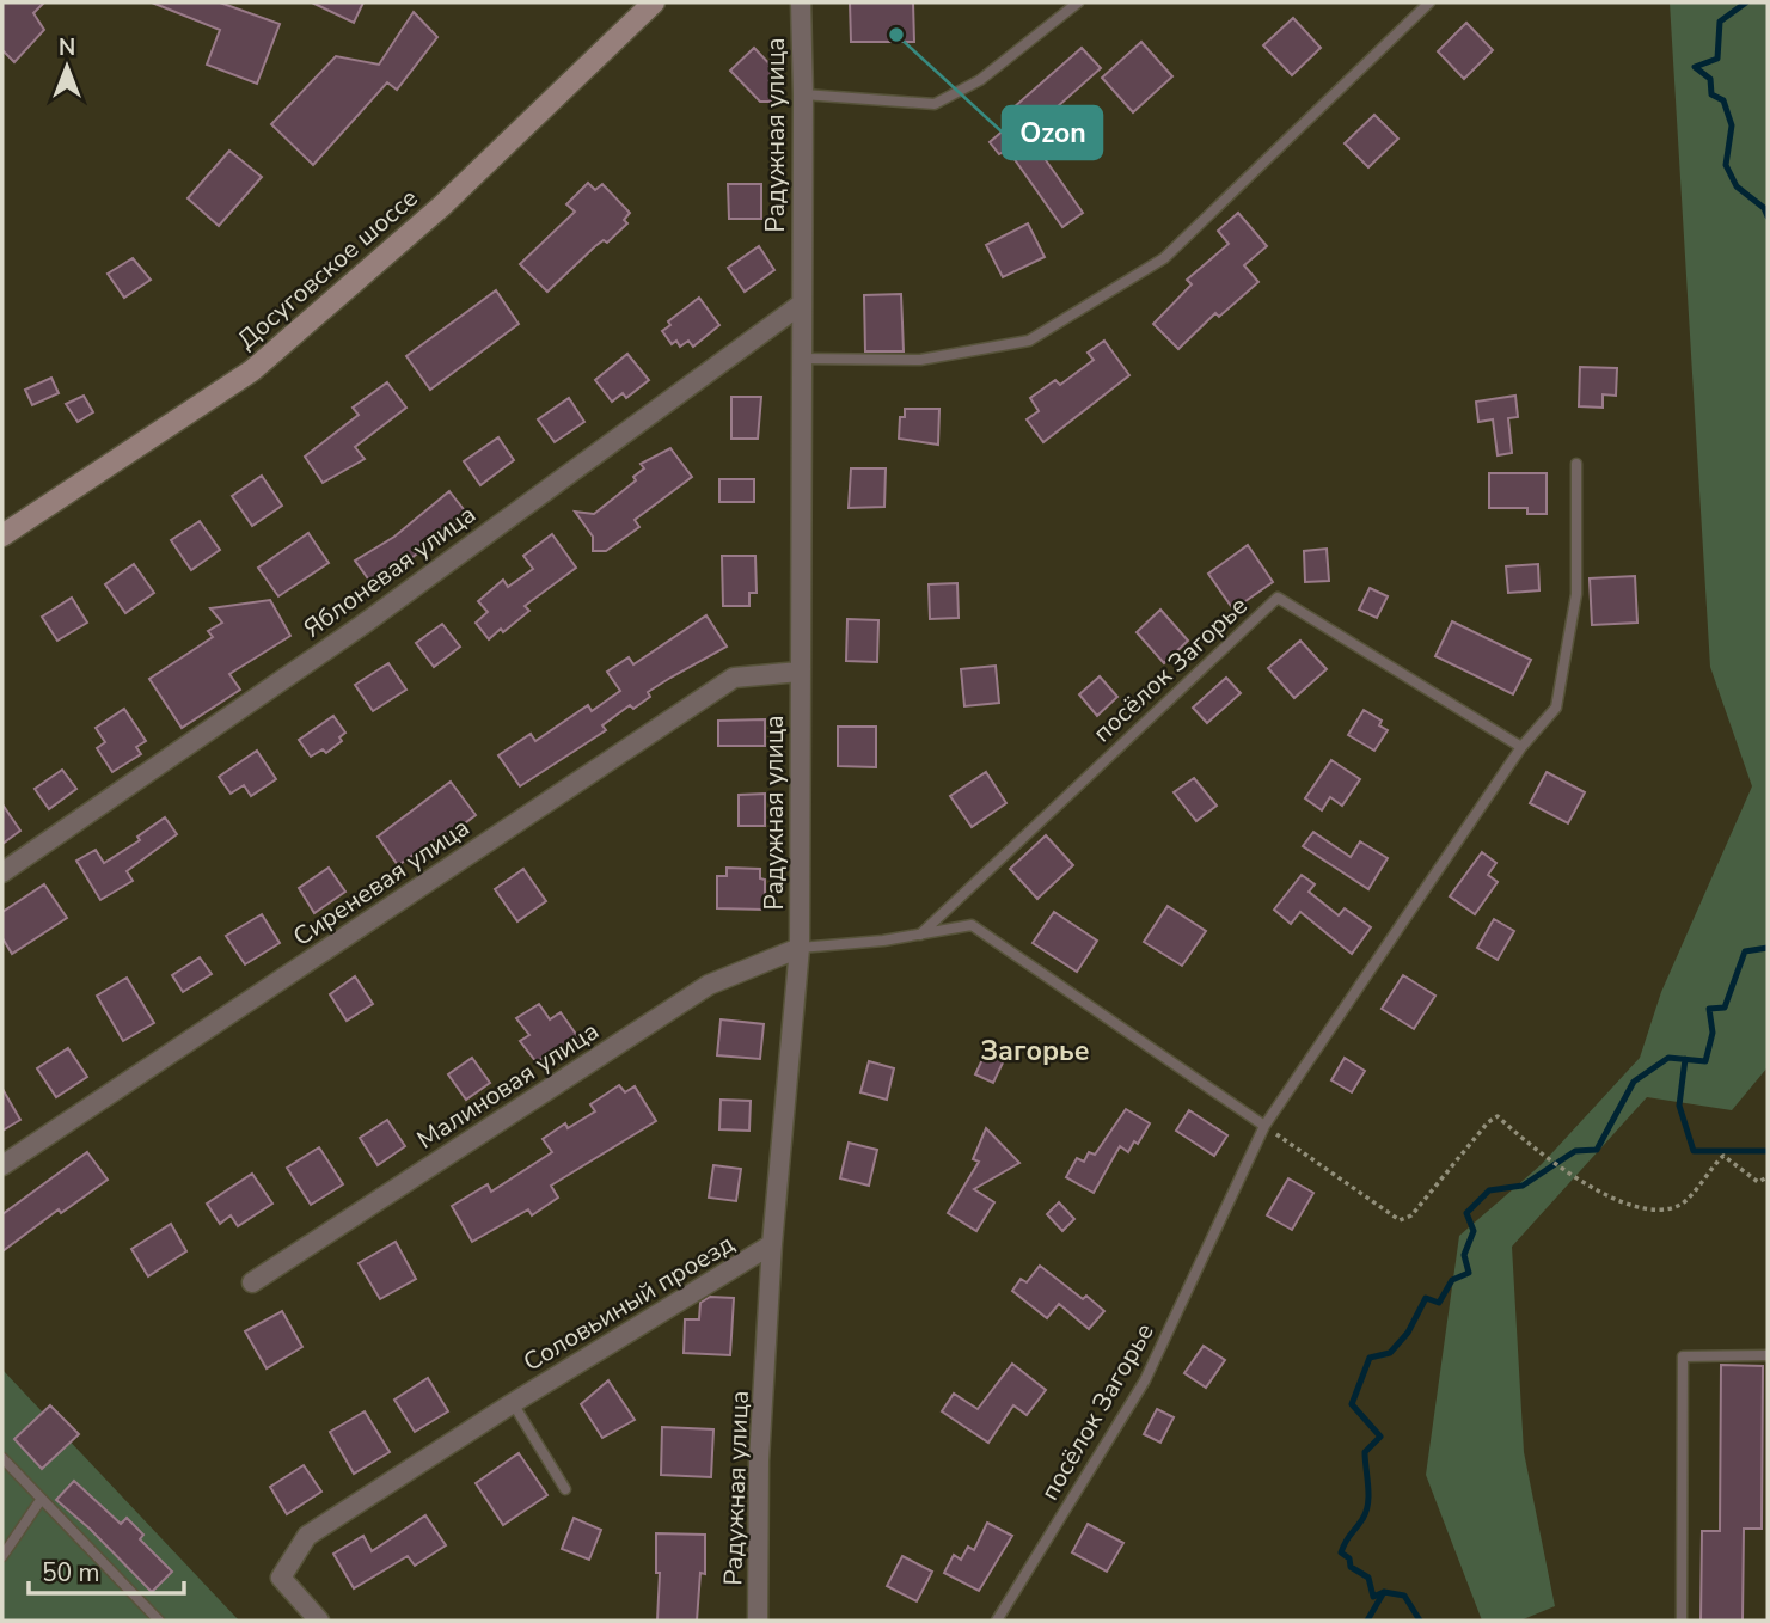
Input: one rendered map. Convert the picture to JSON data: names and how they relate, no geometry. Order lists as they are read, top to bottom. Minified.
{"streets":{"main road":["Досуговское шоссе"],"street":["Радужная улица","Яблоневая улица","Сиреневая улица","Малиновая улица","Соловьиный проезд"],"lane":["посёлок Загорье"]},"crossings":[["Радужная улица","Яблоневая улица"],["Радужная улица","Сиреневая улица"],["Радужная улица","Малиновая улица"],["Радужная улица","Соловьиный проезд"]],"districts":["Загорье"],"places":["Ozon"],"scale_bar":"50 m","north":"top"}
